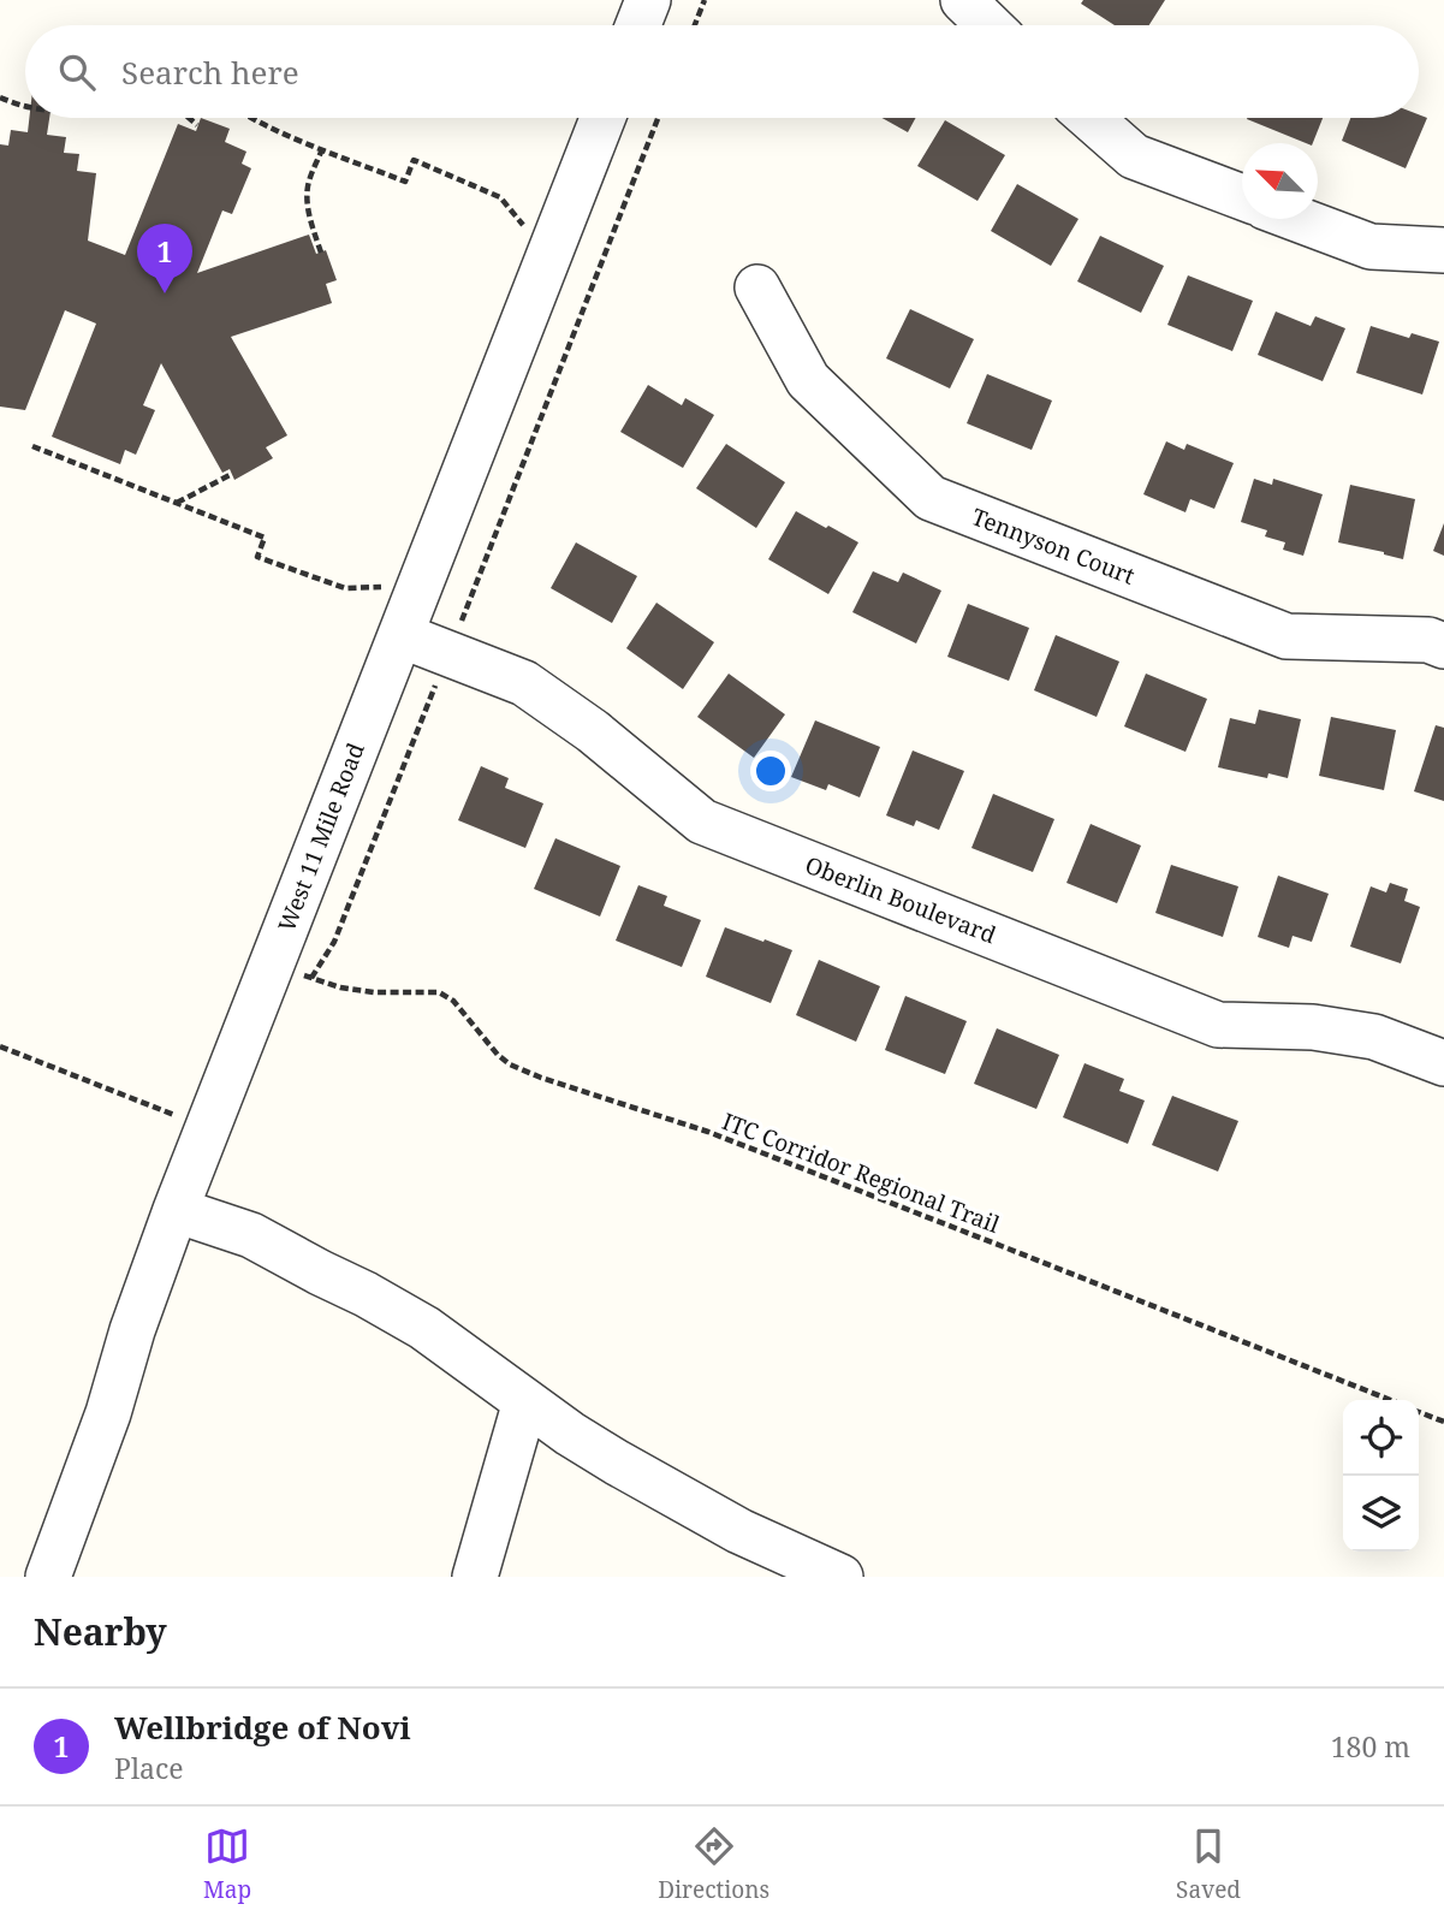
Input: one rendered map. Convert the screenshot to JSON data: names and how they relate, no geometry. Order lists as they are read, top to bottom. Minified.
{"streets":{"street":["Tennyson Court","West 11 Mile Road","Oberlin Boulevard"],"path":["ITC Corridor Regional Trail"]},"crossings":[["West 11 Mile Road","Oberlin Boulevard"],["Oberlin Boulevard","ITC Corridor Regional Trail"]],"north":"top left","page":{"search":"Search here","pins":"1","heading":"Nearby","list":[{"mark":"1","name":"Wellbridge of Novi","note":"Place","value":"180 m"}],"nav":["Map","Directions","Saved"]}}
